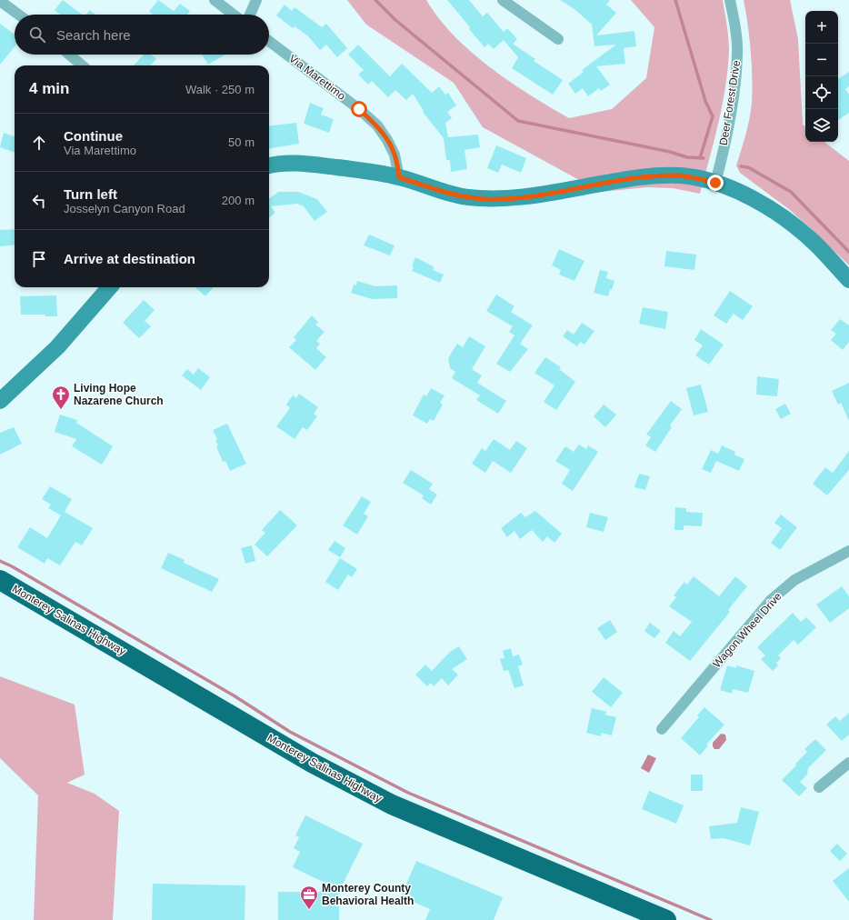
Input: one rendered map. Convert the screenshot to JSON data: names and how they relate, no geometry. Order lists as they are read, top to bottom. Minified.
{"streets":{"highway":["Monterey Salinas Highway"],"street":["Via Marettimo","Deer Forest Drive","Wagon Wheel Drive"]},"places":{"church":["Living Hope Nazarene Church"],"office":["Monterey County Behavioral Health"]},"page":{"map_buttons":["+","−"],"search":"Search here","heading":["4 min","Walk · 250 m"],"list":[["Continue","Via Marettimo","50 m"],["Turn left","Josselyn Canyon Road","200 m"],"Arrive at destination"]}}
